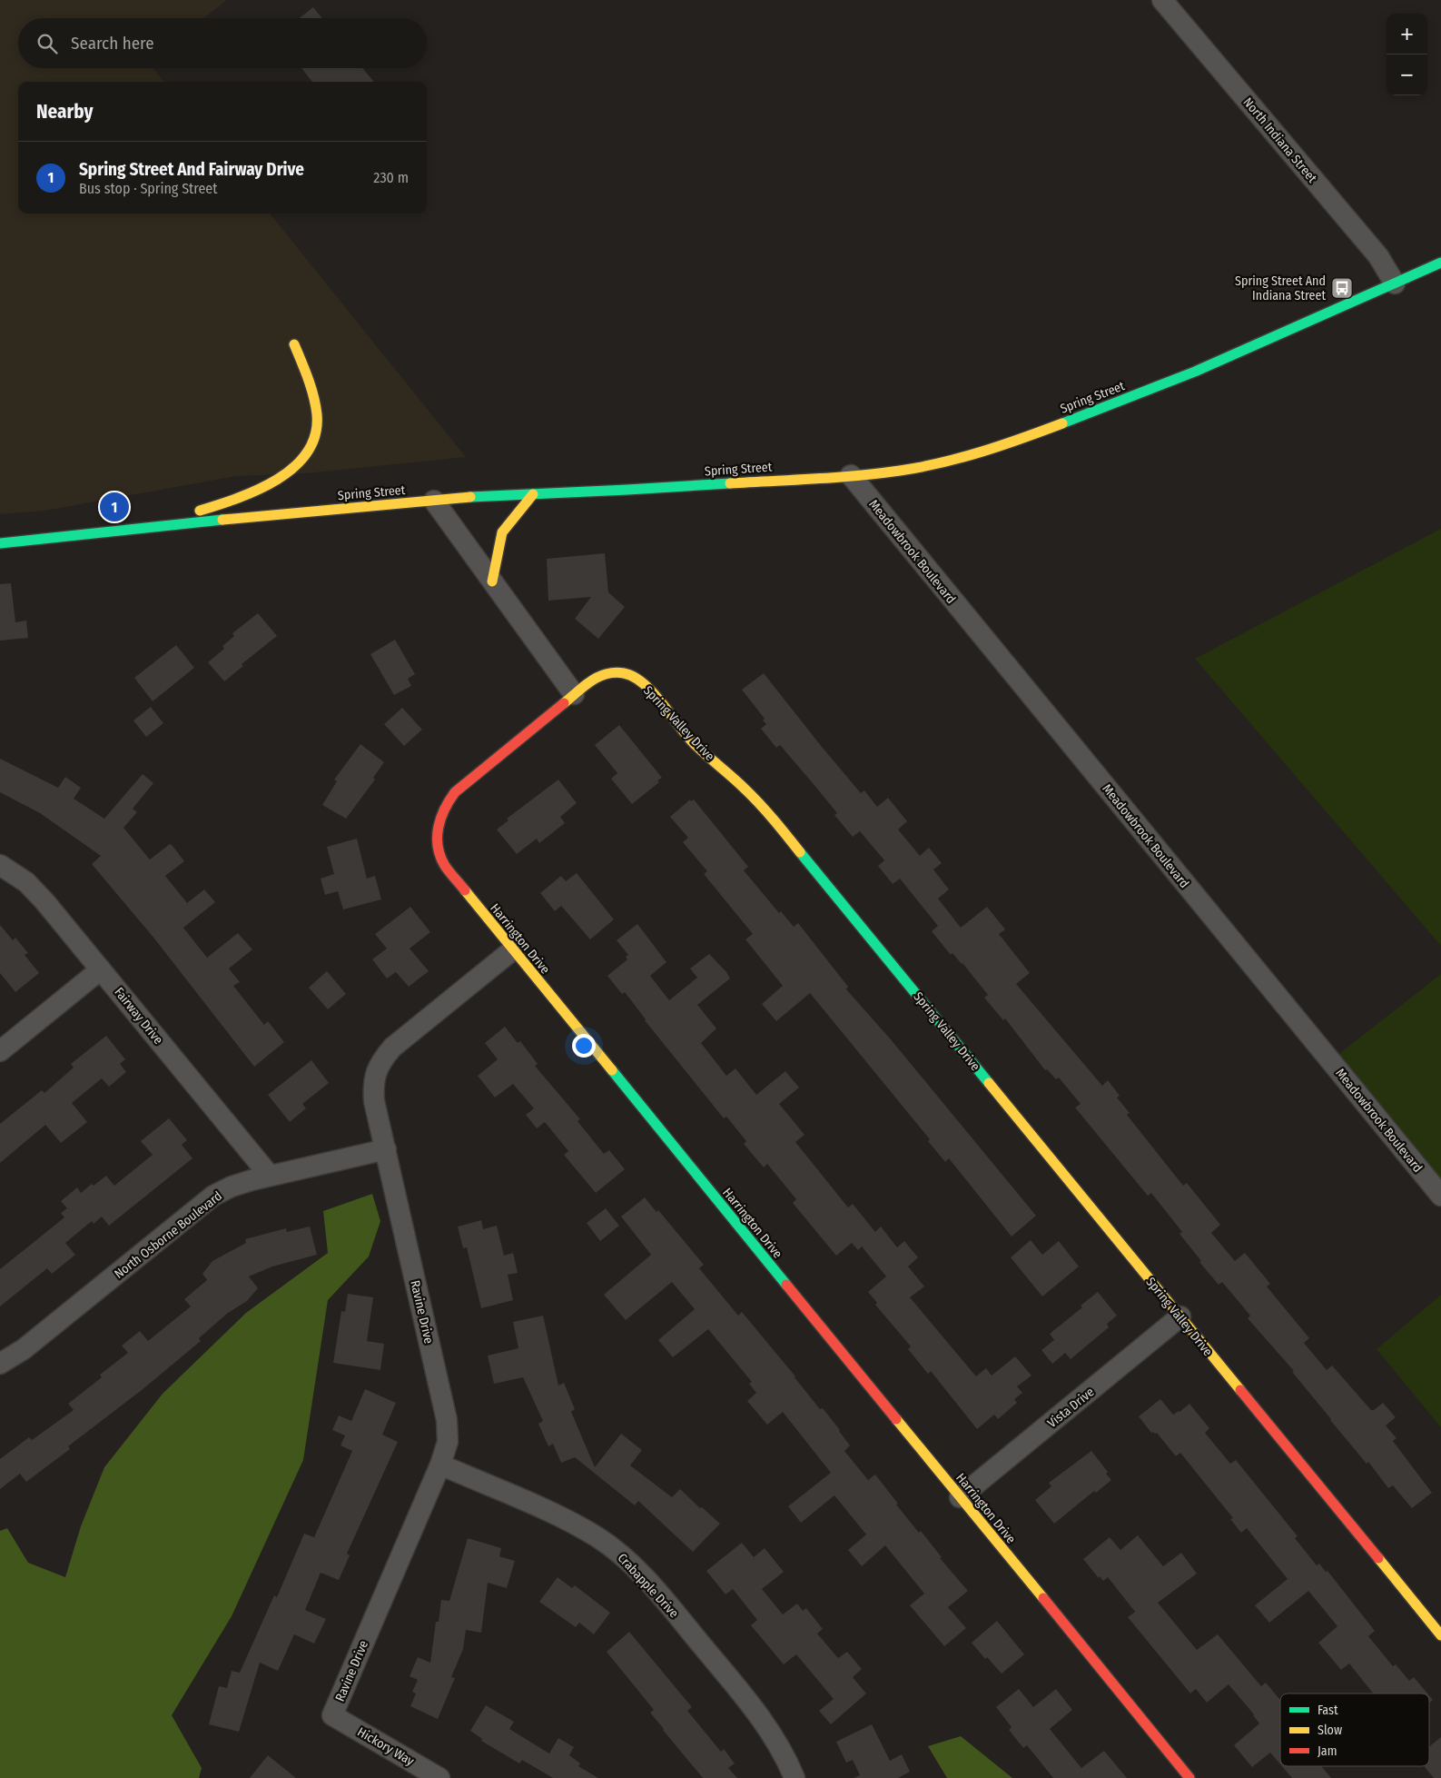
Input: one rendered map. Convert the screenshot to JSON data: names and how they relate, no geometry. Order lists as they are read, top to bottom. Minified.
{"streets":{"street":["North Indiana Street","Spring Street","Meadowbrook Boulevard","Spring Valley Drive","Harrington Drive","Fairway Drive","North Osborne Boulevard","Ravine Drive","Vista Drive","Crabapple Drive","Hickory Way"]},"crossings":[["North Indiana Street","Spring Street"],["Spring Street","Meadowbrook Boulevard"],["Spring Valley Drive","Harrington Drive"],["Spring Valley Drive","Vista Drive"],["Harrington Drive","Ravine Drive"],["Harrington Drive","Vista Drive"],["Fairway Drive","North Osborne Boulevard"],["North Osborne Boulevard","Ravine Drive"],["Ravine Drive","Crabapple Drive"],["Ravine Drive","Hickory Way"]],"places":{"bus stop":["Spring Street And Indiana Street"]},"legend":["Fast","Slow","Jam"],"page":{"map_buttons":["+","−"],"search":"Search here","heading":"Nearby","list":[{"mark":"1","name":"Spring Street And Fairway Drive","note":"Bus stop · Spring Street","value":"230 m"}],"pins":"1"}}
